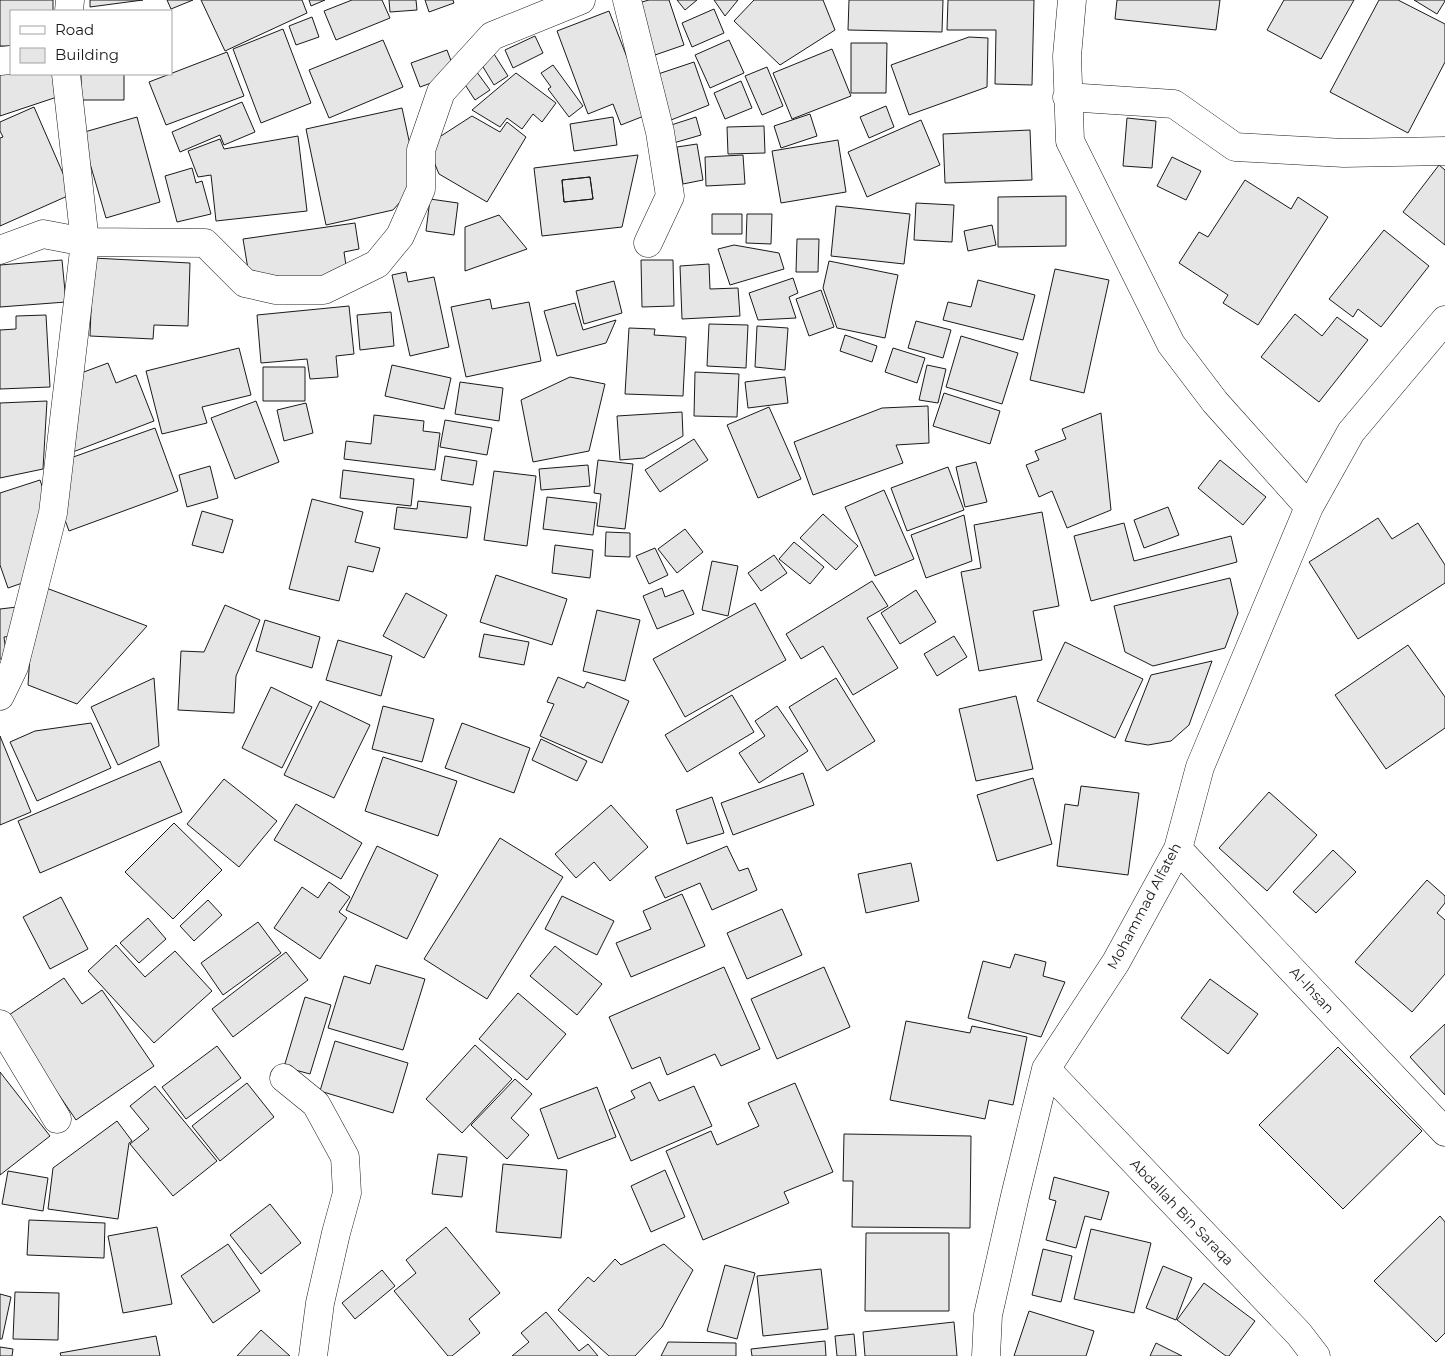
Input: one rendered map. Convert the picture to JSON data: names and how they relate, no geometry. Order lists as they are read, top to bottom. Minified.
{"streets":{"street":["Mohammad Alfateh","Al-Ihsan","Abdallah Bin Saraqa"]},"crossings":[["Mohammad Alfateh","Al-Ihsan"],["Mohammad Alfateh","Abdallah Bin Saraqa"]],"legend":["Road","Building"]}
